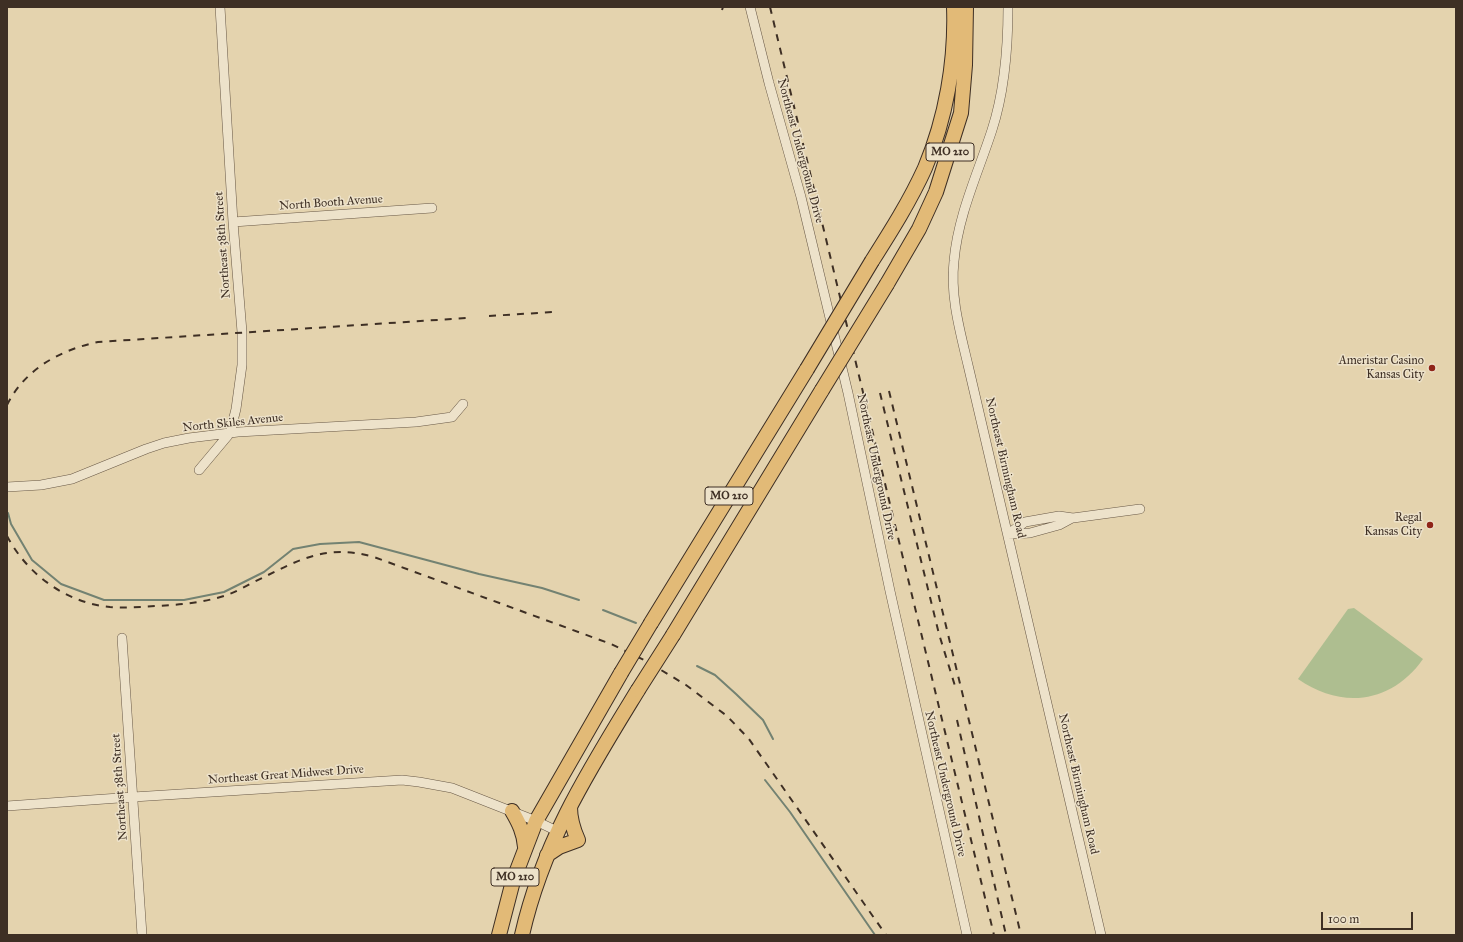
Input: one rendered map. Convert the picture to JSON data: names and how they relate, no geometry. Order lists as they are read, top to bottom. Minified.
{"streets":{"highway":["MO 210"],"street":["Northeast Underground Drive","North Booth Avenue","Northeast 38th Street","North Skiles Avenue","Northeast Birmingham Road","Northeast Great Midwest Drive"]},"crossings":[["MO 210","Northeast Great Midwest Drive"],["North Booth Avenue","Northeast 38th Street"],["Northeast 38th Street","North Skiles Avenue"],["Northeast 38th Street","Northeast Great Midwest Drive"]],"places":["Ameristar Casino Kansas City","Regal Kansas City"],"scale_bar":"100 m"}
